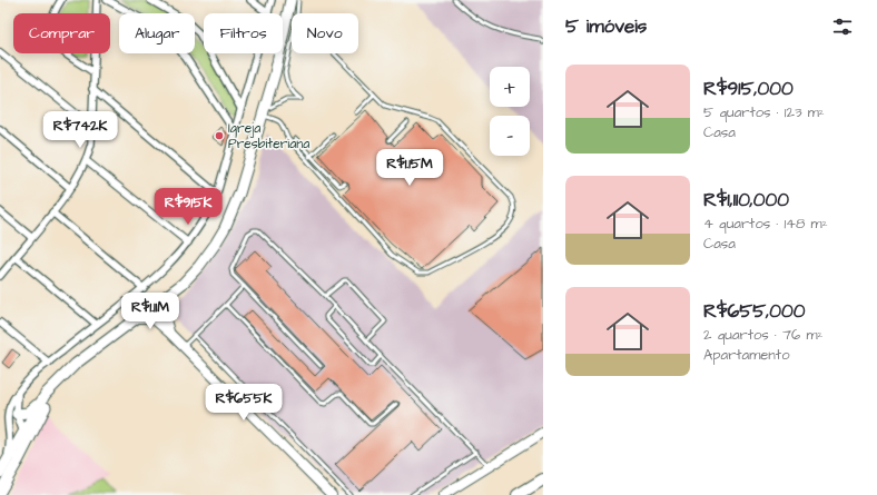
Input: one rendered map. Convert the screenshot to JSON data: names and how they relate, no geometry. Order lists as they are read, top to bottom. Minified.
{"places":["Igreja Presbiteriana"],"page":{"heading":"5 imóveis","chip":["Comprar","Alugar","Filtros","Novo"],"list":[{"name":"R$915,000","note":"5 quartos · 123 m² · Casa"},{"name":"R$1,110,000","note":"4 quartos · 148 m² · Casa"},{"name":"R$655,000","note":"2 quartos · 76 m² · Apartamento"}],"map_buttons":["+","−"],"price":["R$742K","R$1.15M","R$915K","R$1.11M","R$655K"]}}
